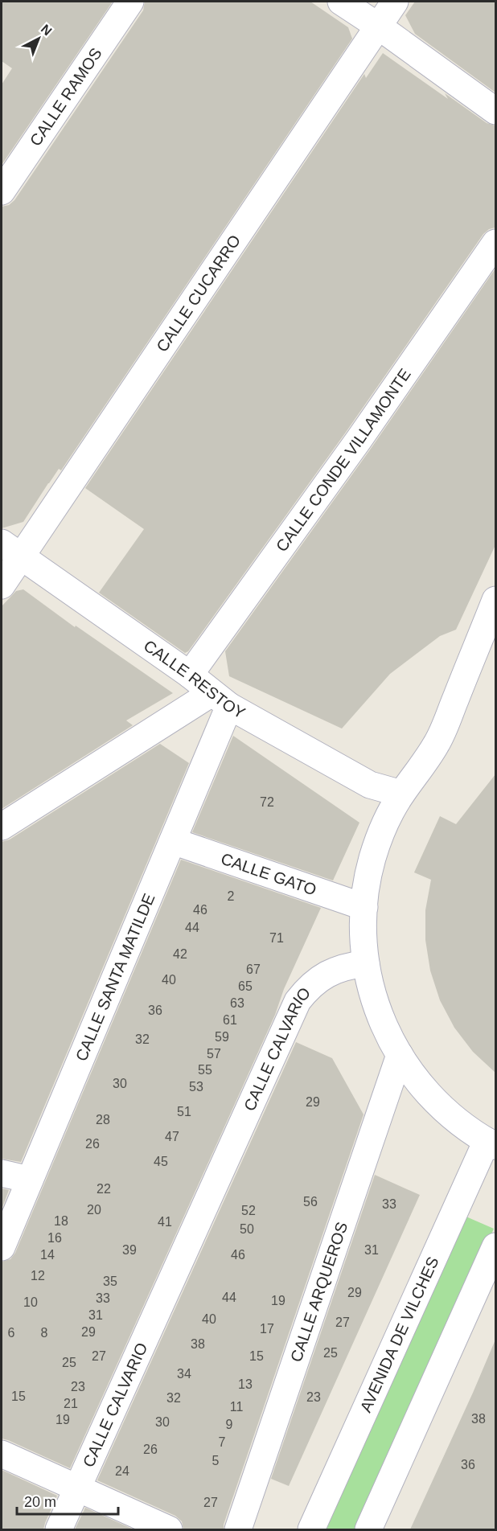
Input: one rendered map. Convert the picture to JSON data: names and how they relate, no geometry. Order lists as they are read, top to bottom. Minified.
{"streets":{"street":["CALLE RAMOS","CALLE CUCARRO","CALLE CONDE VILLAMONTE","CALLE RESTOY","CALLE GATO","CALLE SANTA MATILDE","CALLE CALVARIO","CALLE ARQUEROS","AVENIDA DE VILCHES"]},"crossings":[["CALLE CUCARRO","CALLE RESTOY"],["CALLE CONDE VILLAMONTE","CALLE RESTOY"],["CALLE RESTOY","CALLE SANTA MATILDE"],["CALLE GATO","CALLE SANTA MATILDE"]],"house_numbers":["72","2","46","44","71","42","67","40","65","63","36","61","59","32","57","55","30","53","29","51","28","47","26","45","22","56","33","20","52","18","41","50","16","39","31","14","46","12","35","29","44","33","19","10","31","40","27","17","29","6","8","38","25","27","15","25","34","13","23","15","23","32","21","11","38","19","30","9","7","26","5","36","24","27"],"scale_bar":"20 m","north":"top right"}
